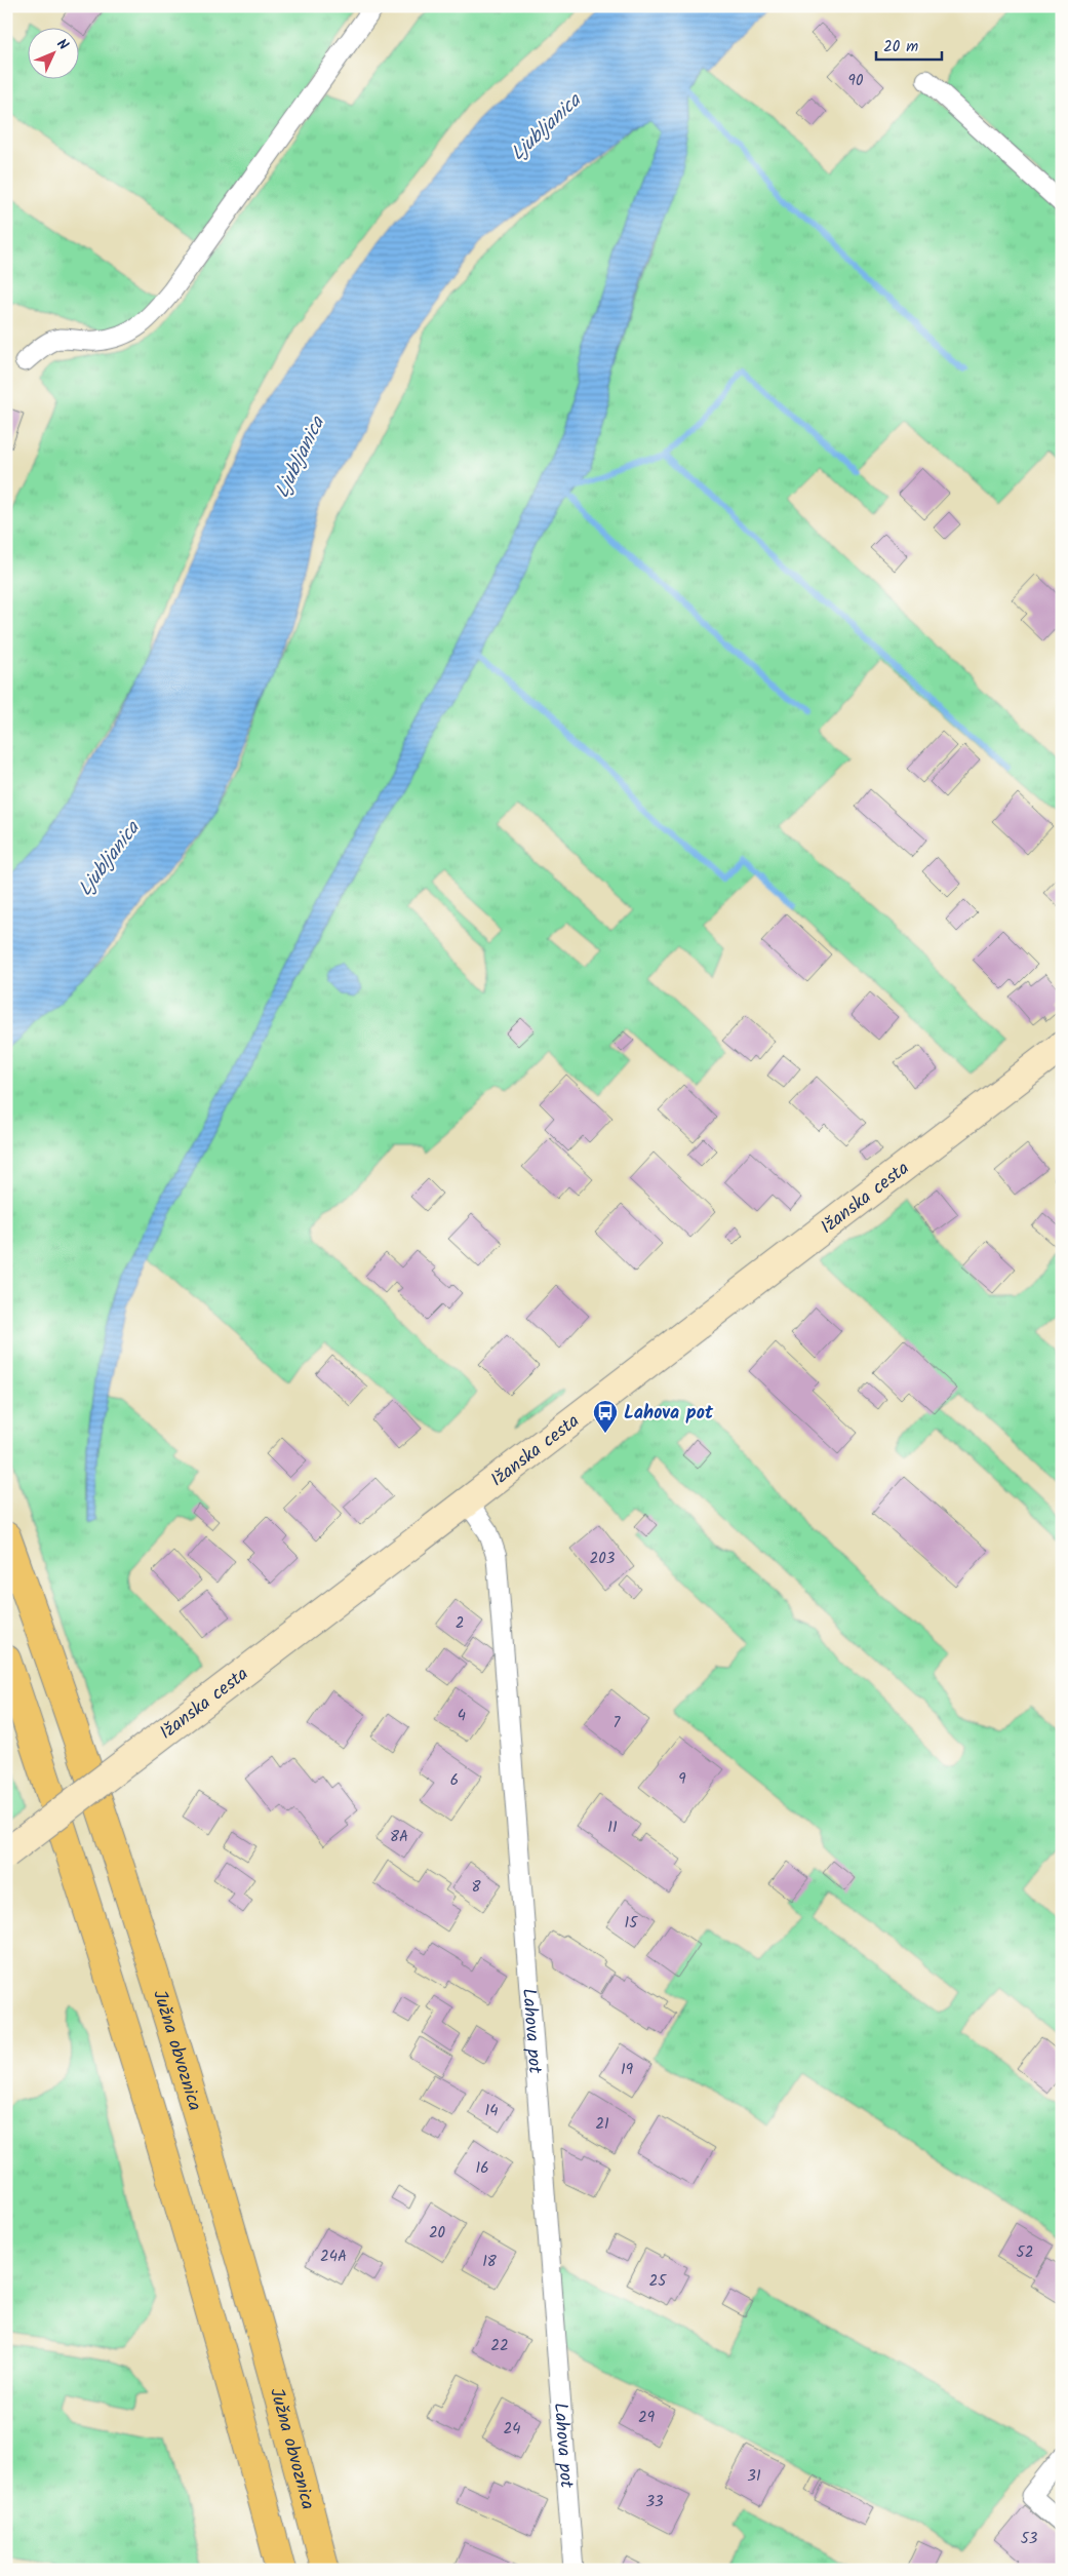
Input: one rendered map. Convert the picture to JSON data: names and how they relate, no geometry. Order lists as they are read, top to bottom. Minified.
{"streets":{"highway":["Južna obvoznica"],"main road":["Ižanska cesta"],"street":["Lahova pot"]},"crossings":[["Ižanska cesta","Lahova pot"]],"water":["Ljubljanica"],"places":{"bus stop":["Lahova pot"]},"house_numbers":["90","203","2","4","7","9","6","11","8A","8","15","19","14","21","16","20","52","24A","18","25","22","29","24","31","33","53"],"scale_bar":"20 m","north":"top right"}
